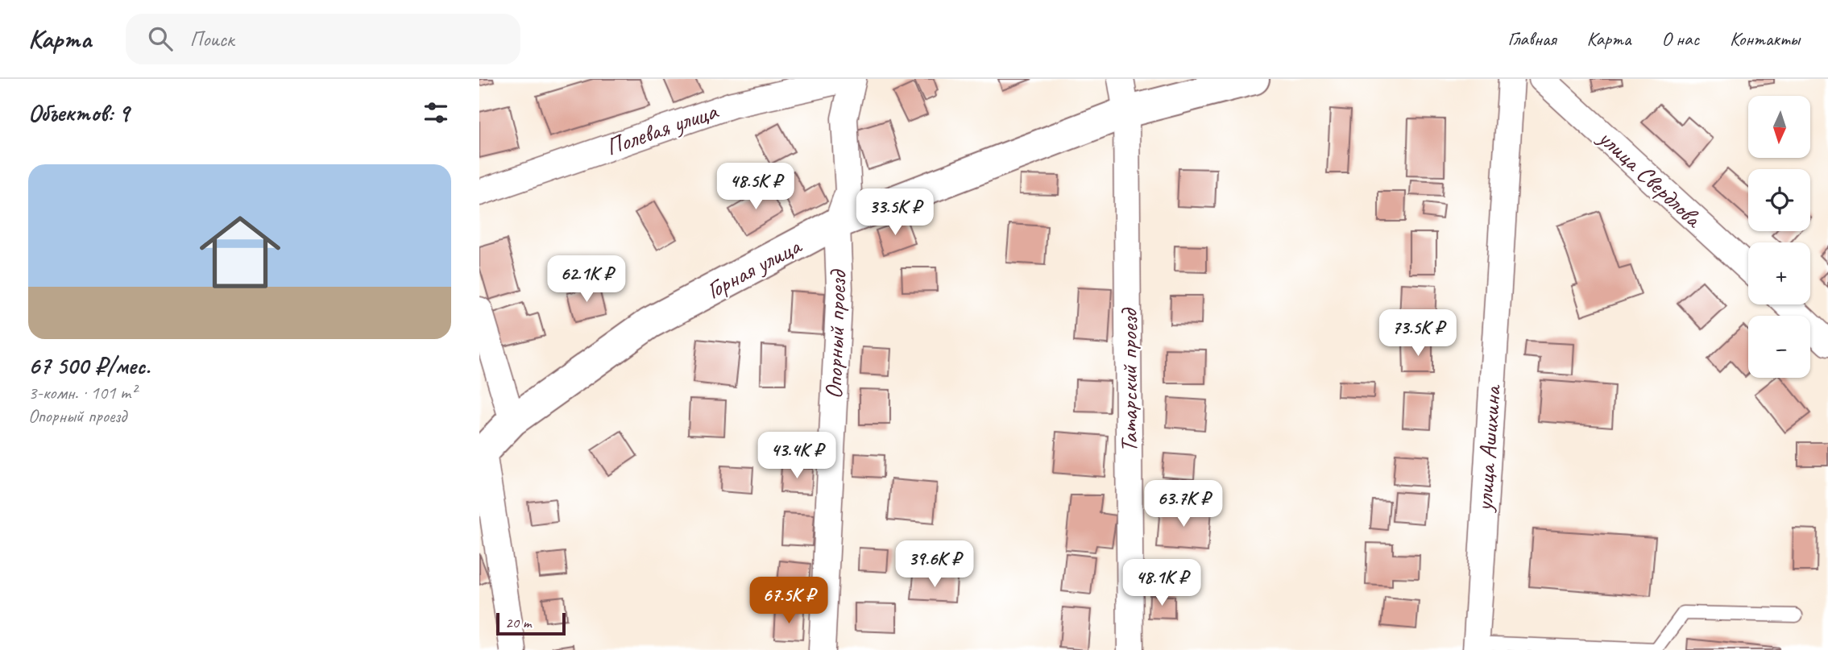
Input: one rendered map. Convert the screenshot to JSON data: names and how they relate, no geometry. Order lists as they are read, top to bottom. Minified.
{"streets":{"street":["Полевая улица","улица Свердлова","Горная улица","Опорный проезд","Татарский проезд","улица Ашихина"]},"crossings":[["Горная улица","Опорный проезд"],["Горная улица","Татарский проезд"]],"scale_bar":"20 m","north":"bottom","page":{"header":"Карта","search":"Поиск","nav":["Главная","Карта","О нас","Контакты"],"heading":"Объектов: 9","map_buttons":["+","−"],"list":[{"name":"67 500 ₽/мес.","note":"3-комн. · 101 m² · Опорный проезд"}],"price":["48.5K ₽","33.5K ₽","62.1K ₽","73.5K ₽","43.4K ₽","63.7K ₽","39.6K ₽","48.1K ₽","67.5K ₽"],"scale":"20 m"}}
